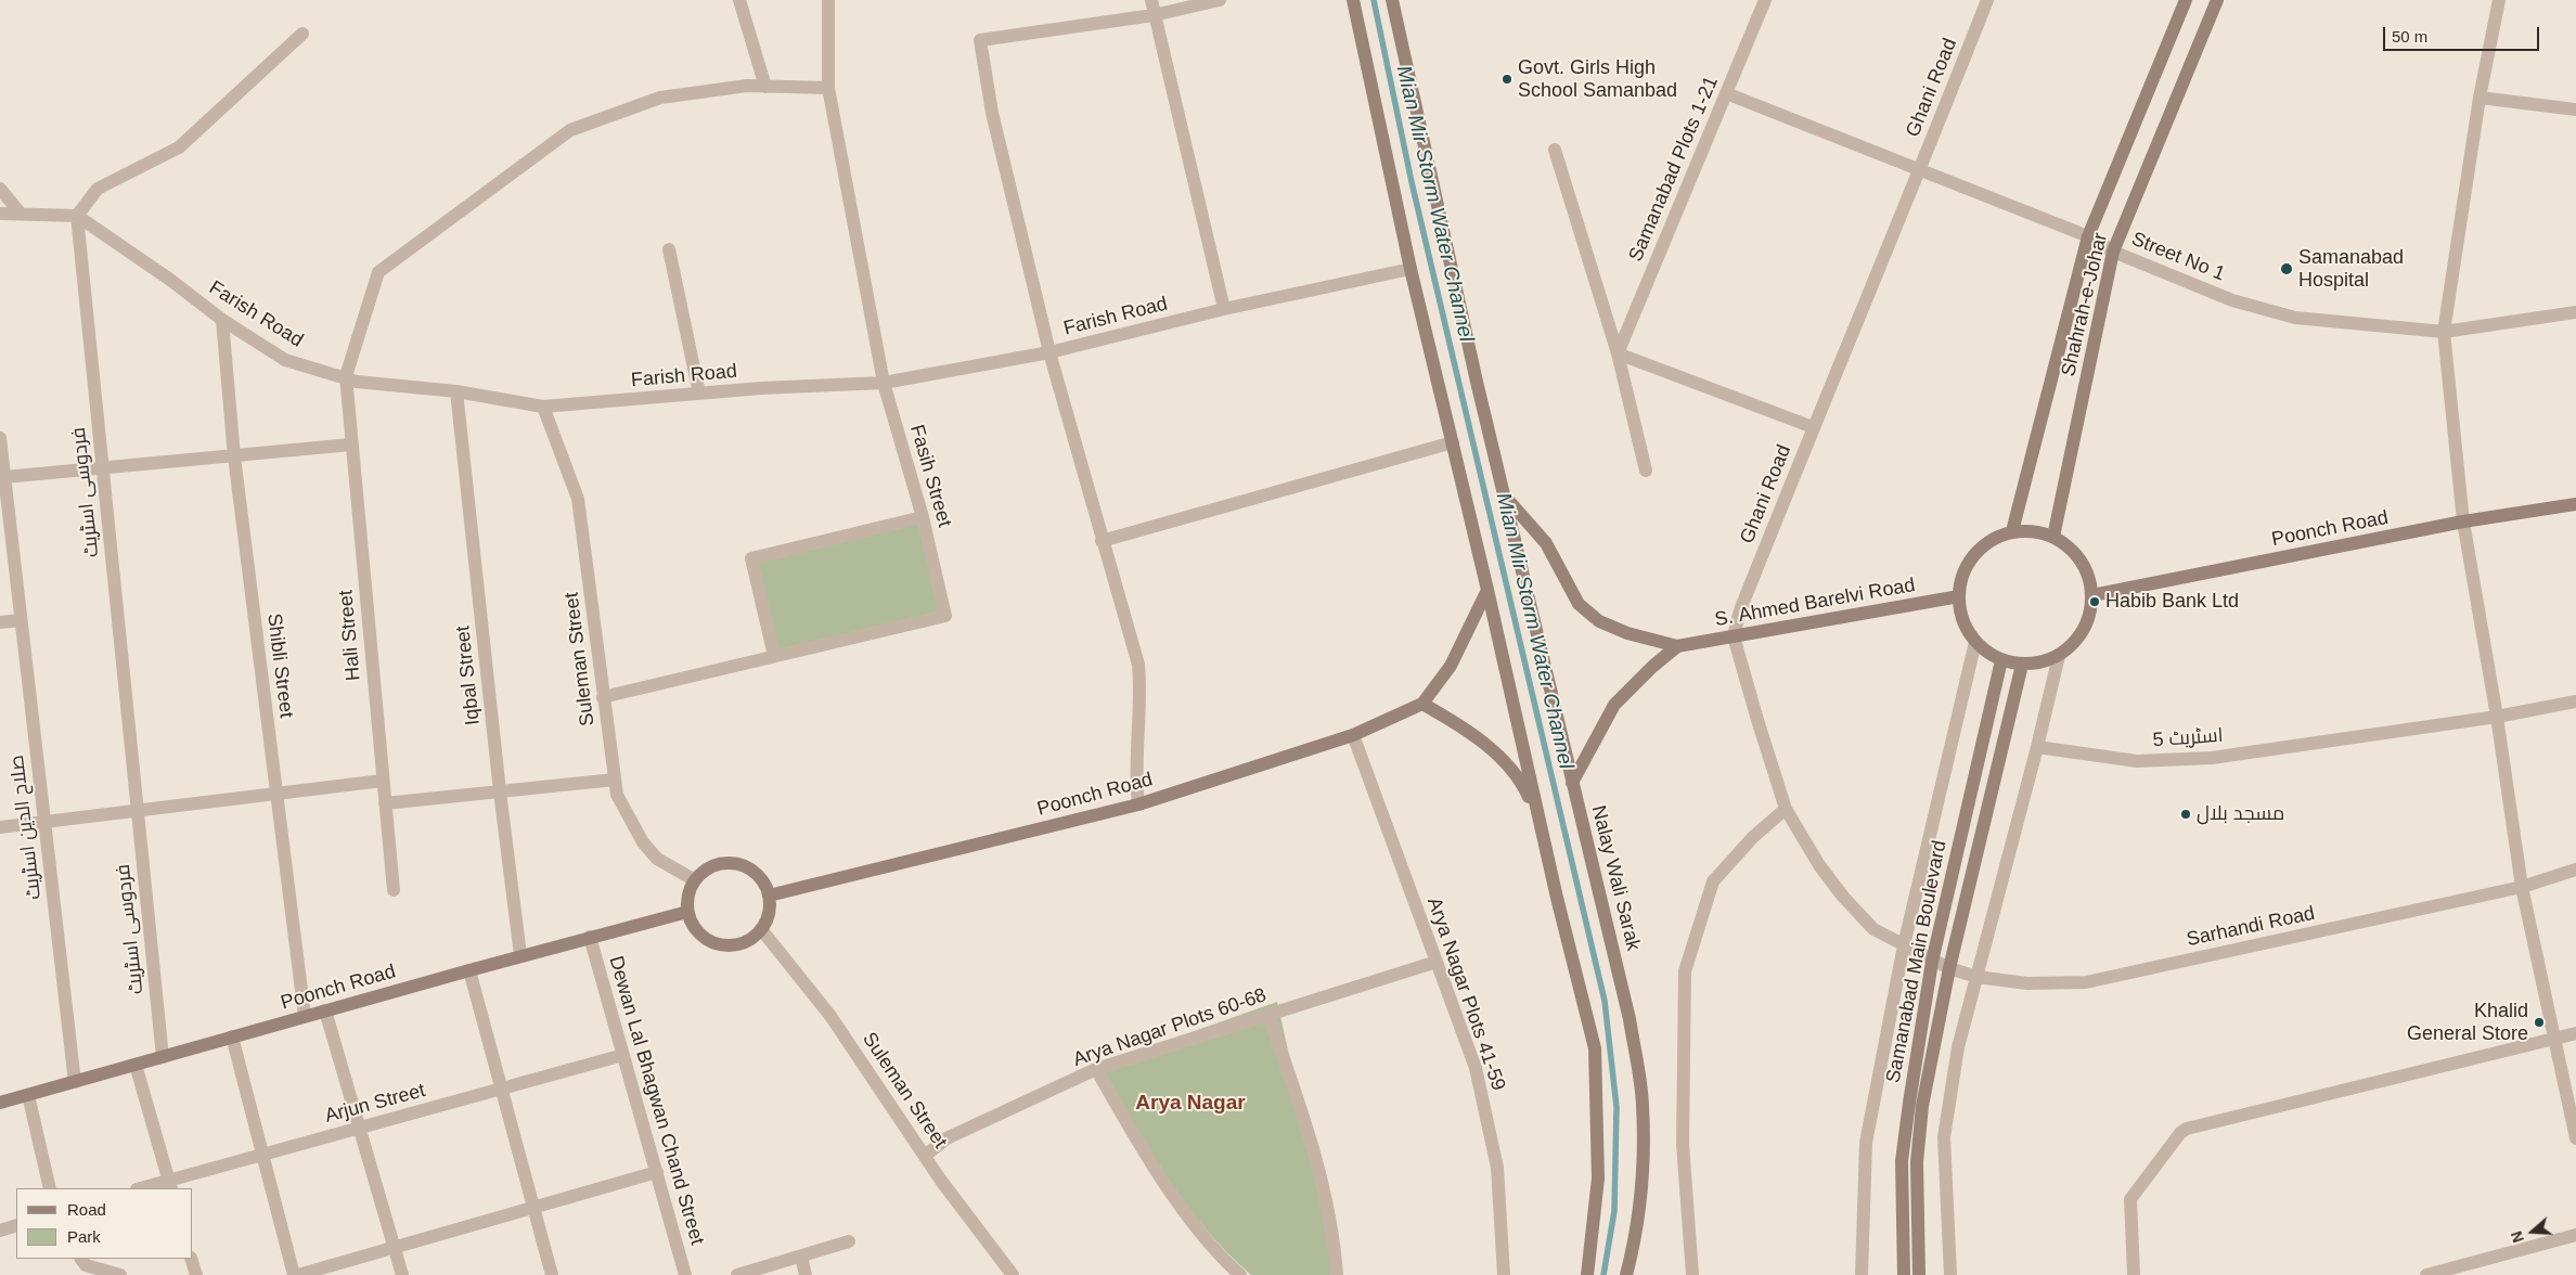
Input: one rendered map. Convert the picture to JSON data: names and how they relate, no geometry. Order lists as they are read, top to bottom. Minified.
{"streets":{"main road":["Shahrah-e-Johar","Poonch Road","S. Ahmed Barelvi Road","Nalay Wali Sarak","Samanabad Main Boulevard"],"street":["Ghani Road","Samanabad Plots 1-21","Street No 1","Farish Road","Fasih Street","فردوسی اسٹریٹ","Hali Street","Suleman Street","Shibli Street","Iqbal Street","اسٹریٹ 5","صلاح الدین اسٹریٹ","Sarhandi Road","Arya Nagar Plots 41-59","Arya Nagar Plots 60-68","Dewan Lal Bhagwan Chand Street","Arjun Street"]},"crossings":[["Ghani Road","Street No 1"],["Ghani Road","S. Ahmed Barelvi Road"],["Ghani Road","Sarhandi Road"],["Ghani Road","Samanabad Main Boulevard"],["Samanabad Plots 1-21","Street No 1"],["Street No 1","Shahrah-e-Johar"],["Shahrah-e-Johar","Poonch Road"],["Shahrah-e-Johar","S. Ahmed Barelvi Road"],["Shahrah-e-Johar","Samanabad Main Boulevard"],["Farish Road","Fasih Street"],["Farish Road","فردوسی اسٹریٹ"],["Farish Road","Hali Street"],["Farish Road","Suleman Street"],["Farish Road","Shibli Street"],["Farish Road","Iqbal Street"],["Fasih Street","Suleman Street"],["فردوسی اسٹریٹ","Poonch Road"],["Poonch Road","S. Ahmed Barelvi Road"],["Poonch Road","Suleman Street"],["Poonch Road","Shibli Street"],["Poonch Road","Iqbal Street"],["Poonch Road","صلاح الدین اسٹریٹ"],["Poonch Road","Samanabad Main Boulevard"],["Poonch Road","Arya Nagar Plots 41-59"],["Poonch Road","Dewan Lal Bhagwan Chand Street"],["S. Ahmed Barelvi Road","Nalay Wali Sarak"],["S. Ahmed Barelvi Road","Samanabad Main Boulevard"],["Suleman Street","Arya Nagar Plots 60-68"],["Sarhandi Road","Samanabad Main Boulevard"],["Arya Nagar Plots 41-59","Arya Nagar Plots 60-68"],["Dewan Lal Bhagwan Chand Street","Arjun Street"]],"districts":["Arya Nagar"],"water":["Mian Mir Storm Water Channel"],"places":["Govt. Girls High School Samanbad","Samanabad Hospital","Habib Bank Ltd","مسجد بلال","Khalid General Store"],"legend":["Road","Park"],"scale_bar":"50 m","north":"left"}
